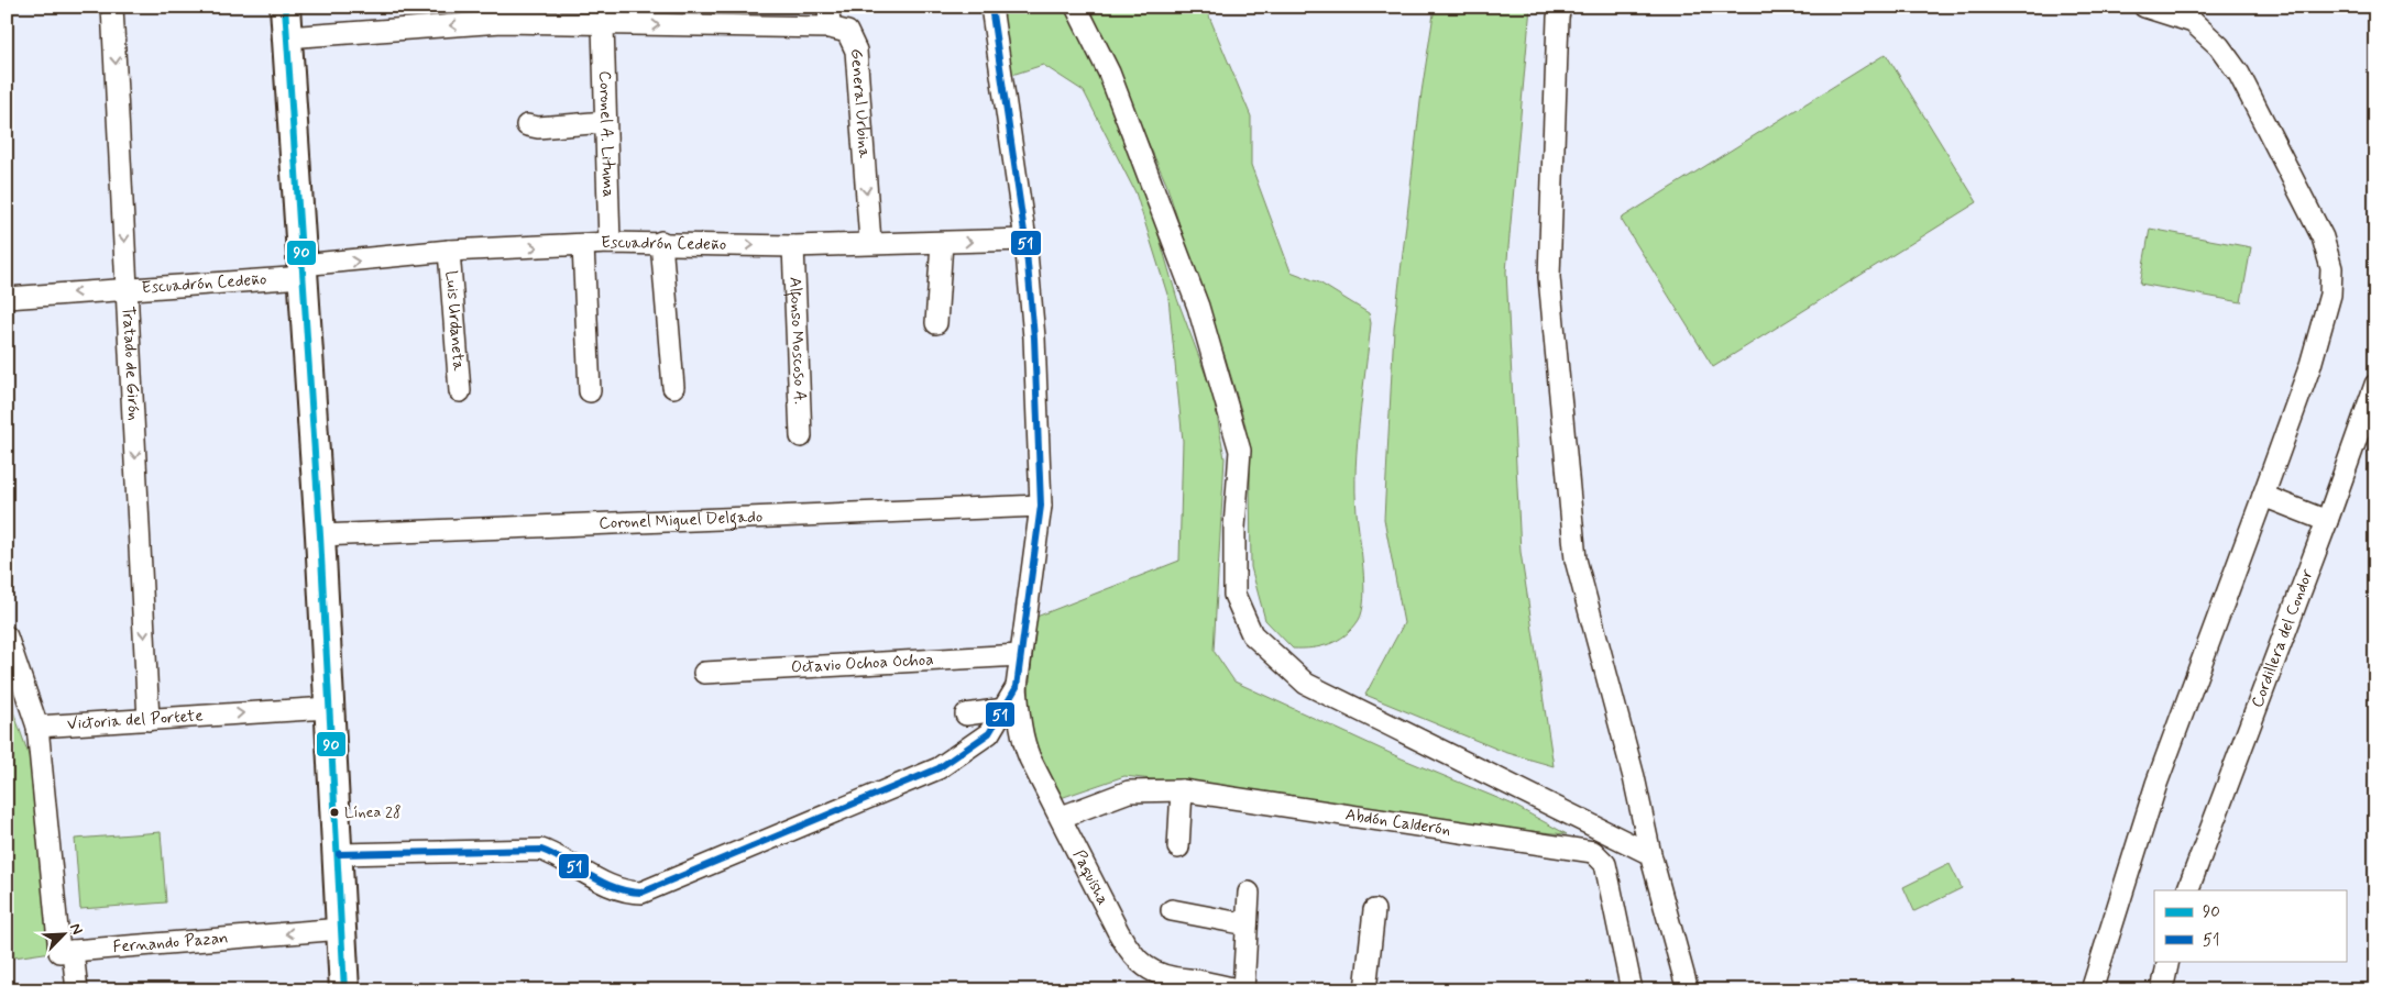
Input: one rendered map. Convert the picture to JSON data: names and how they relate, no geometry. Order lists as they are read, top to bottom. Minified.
{"streets":{"street":["General Urbina","Coronel A. Lituma","Escuadrón Cedeño","Luis Urdaneta","Alfonso Moscoso A.","Tratado de Girón","Coronel Miguel Delgado","Cordillera del Condor","Octavio Ochoa Ochoa","Victoria del Portete","Abdón Calderón","Paquisha","Fernando Pazan"]},"crossings":[["General Urbina","Coronel A. Lituma"],["General Urbina","Escuadrón Cedeño"],["Coronel A. Lituma","Escuadrón Cedeño"],["Escuadrón Cedeño","Luis Urdaneta"],["Escuadrón Cedeño","Alfonso Moscoso A."],["Escuadrón Cedeño","Tratado de Girón"],["Tratado de Girón","Victoria del Portete"],["Abdón Calderón","Paquisha"]],"one_way":["Tratado de Girón","Victoria del Portete","Fernando Pazan"],"places":["Línea 28"],"lines":["transit line 90","transit line 51"],"legend":["90","51"],"north":"top right"}
